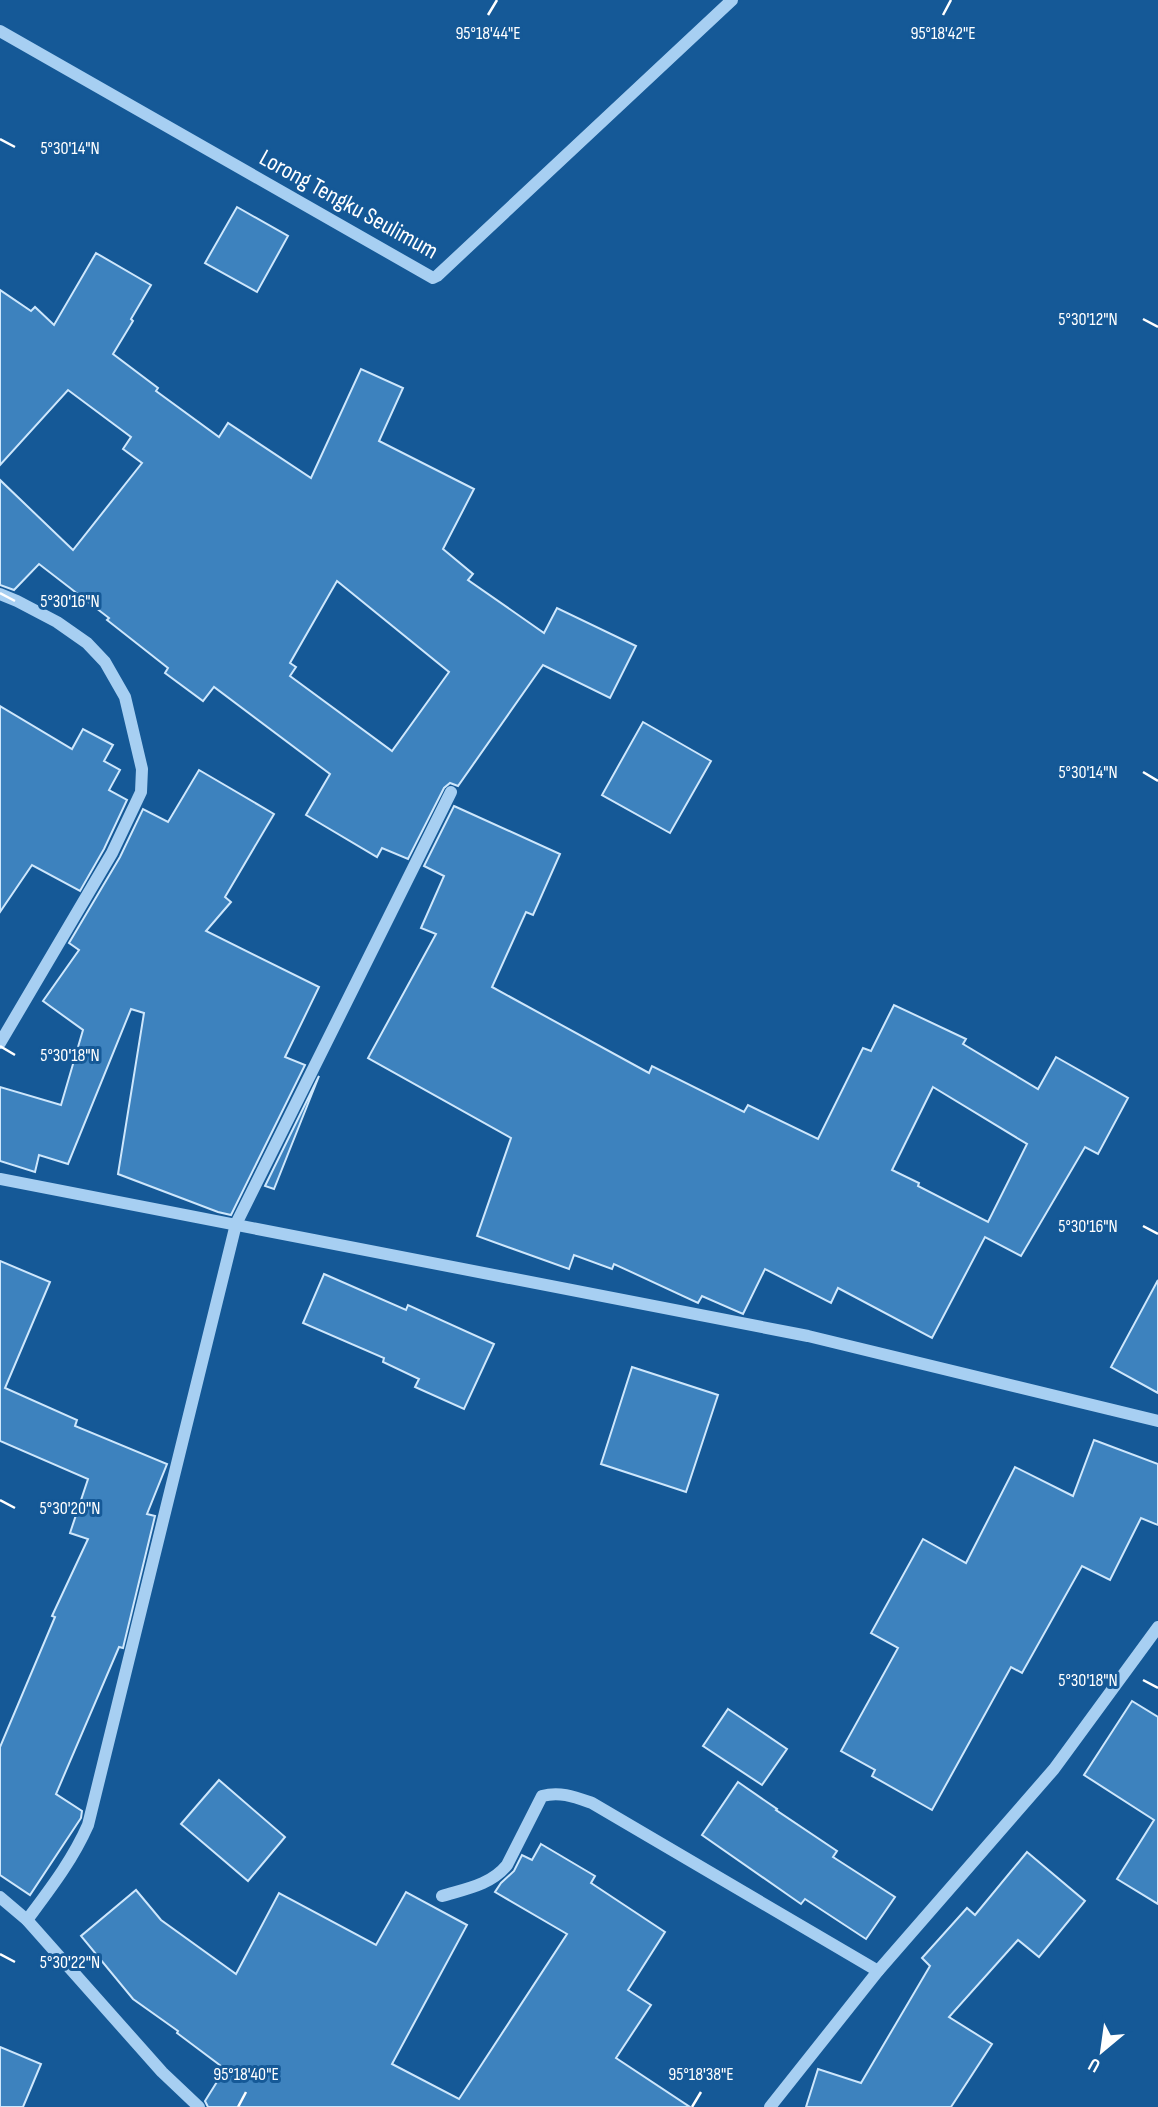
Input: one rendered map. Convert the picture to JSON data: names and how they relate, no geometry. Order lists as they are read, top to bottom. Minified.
{"streets":{"street":["Lorong Tengku Seulimum"]},"north":"bottom left","coordinates":["95°18'44\"E","95°18'42\"E","5°30'14\"N","5°30'12\"N","5°30'16\"N","5°30'18\"N","5°30'20\"N","5°30'22\"N","95°18'40\"E","95°18'38\"E"]}
